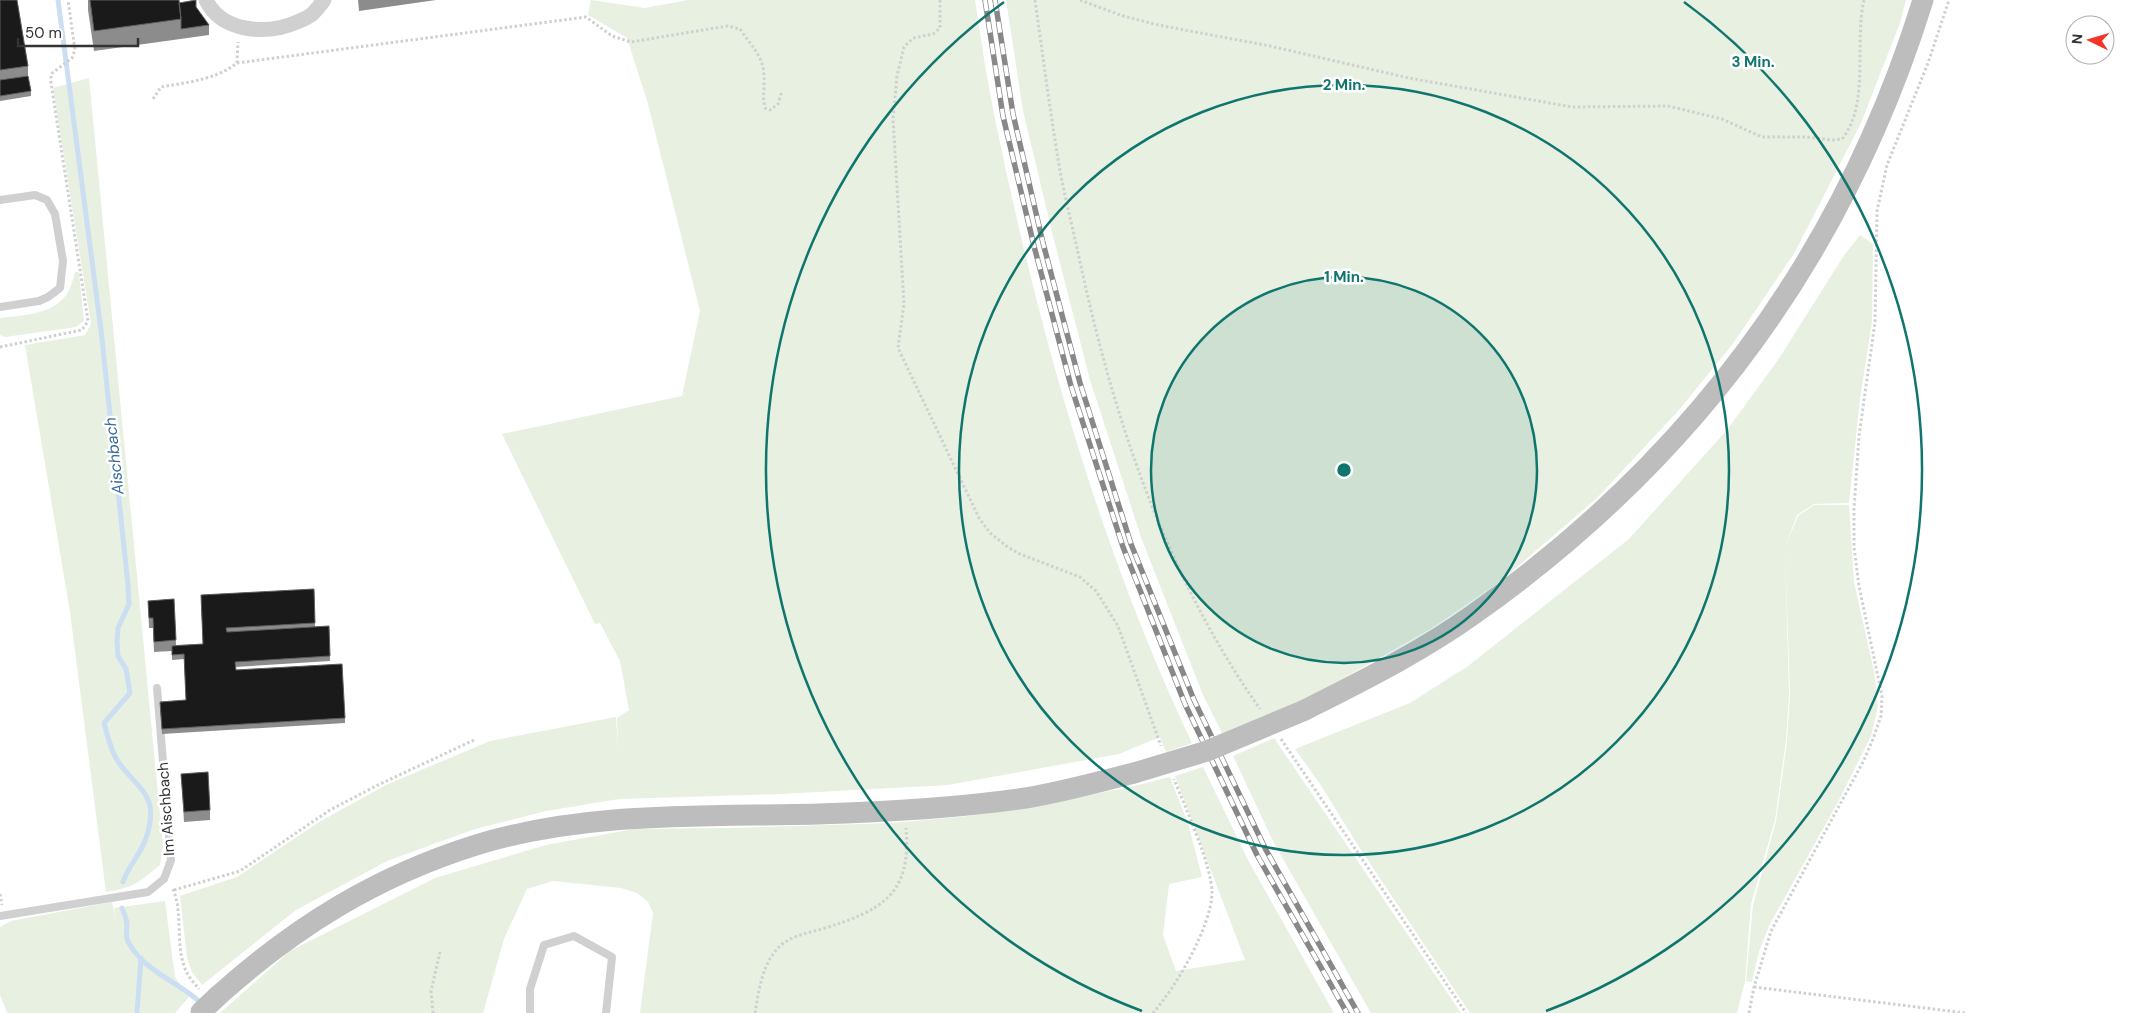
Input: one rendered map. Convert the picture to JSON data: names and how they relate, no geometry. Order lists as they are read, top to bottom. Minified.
{"streets":{"lane":["Im Aischbach"]},"water":["Aischbach"],"scale_bar":"50 m","north":"left","rings":["3 Min.","2 Min.","1 Min."]}
